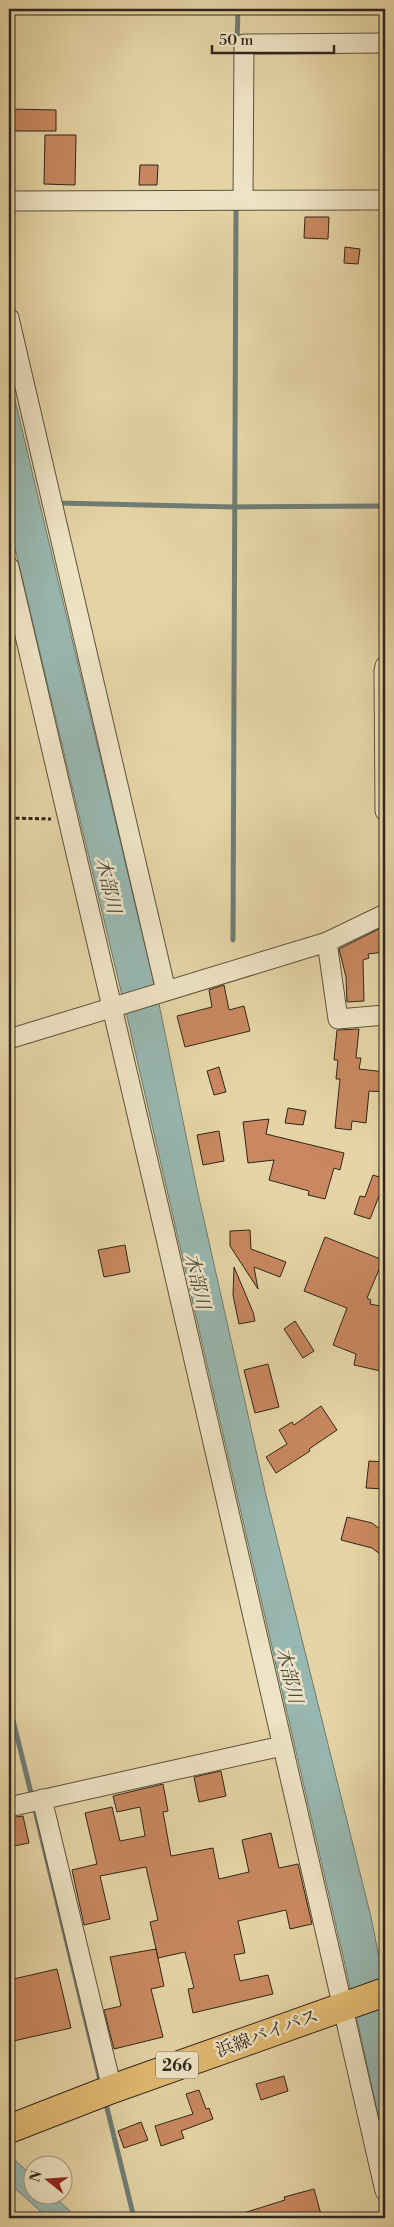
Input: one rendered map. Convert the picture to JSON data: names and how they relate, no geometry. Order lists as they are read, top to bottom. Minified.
{"streets":{"highway":["浜線バイパス","266"]},"water":["木部川"],"scale_bar":"50 m","north":"left"}
